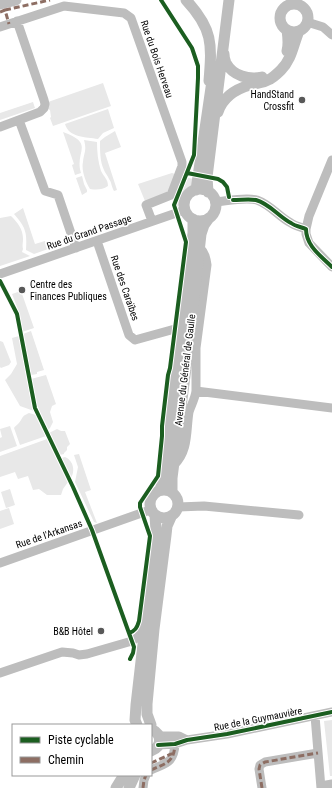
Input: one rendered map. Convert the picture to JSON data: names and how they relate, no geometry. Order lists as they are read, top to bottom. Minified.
{"streets":{"main road":["Avenue du Général de Gaulle"],"street":["Rue du Bois Herveau","Rue du Grand Passage","Rue des Caraïbes","Rue de l'Arkansas","Rue de la Guymauvière"]},"crossings":[["Rue du Bois Herveau","Rue du Grand Passage"],["Rue du Grand Passage","Rue des Caraïbes"],["Rue du Grand Passage","Avenue du Général de Gaulle"],["Rue des Caraïbes","Avenue du Général de Gaulle"],["Avenue du Général de Gaulle","Rue de l'Arkansas"]],"places":["HandStand Crossfit","Centre des Finances Publiques","B&B Hôtel"],"legend":["Piste cyclable","Chemin"]}
